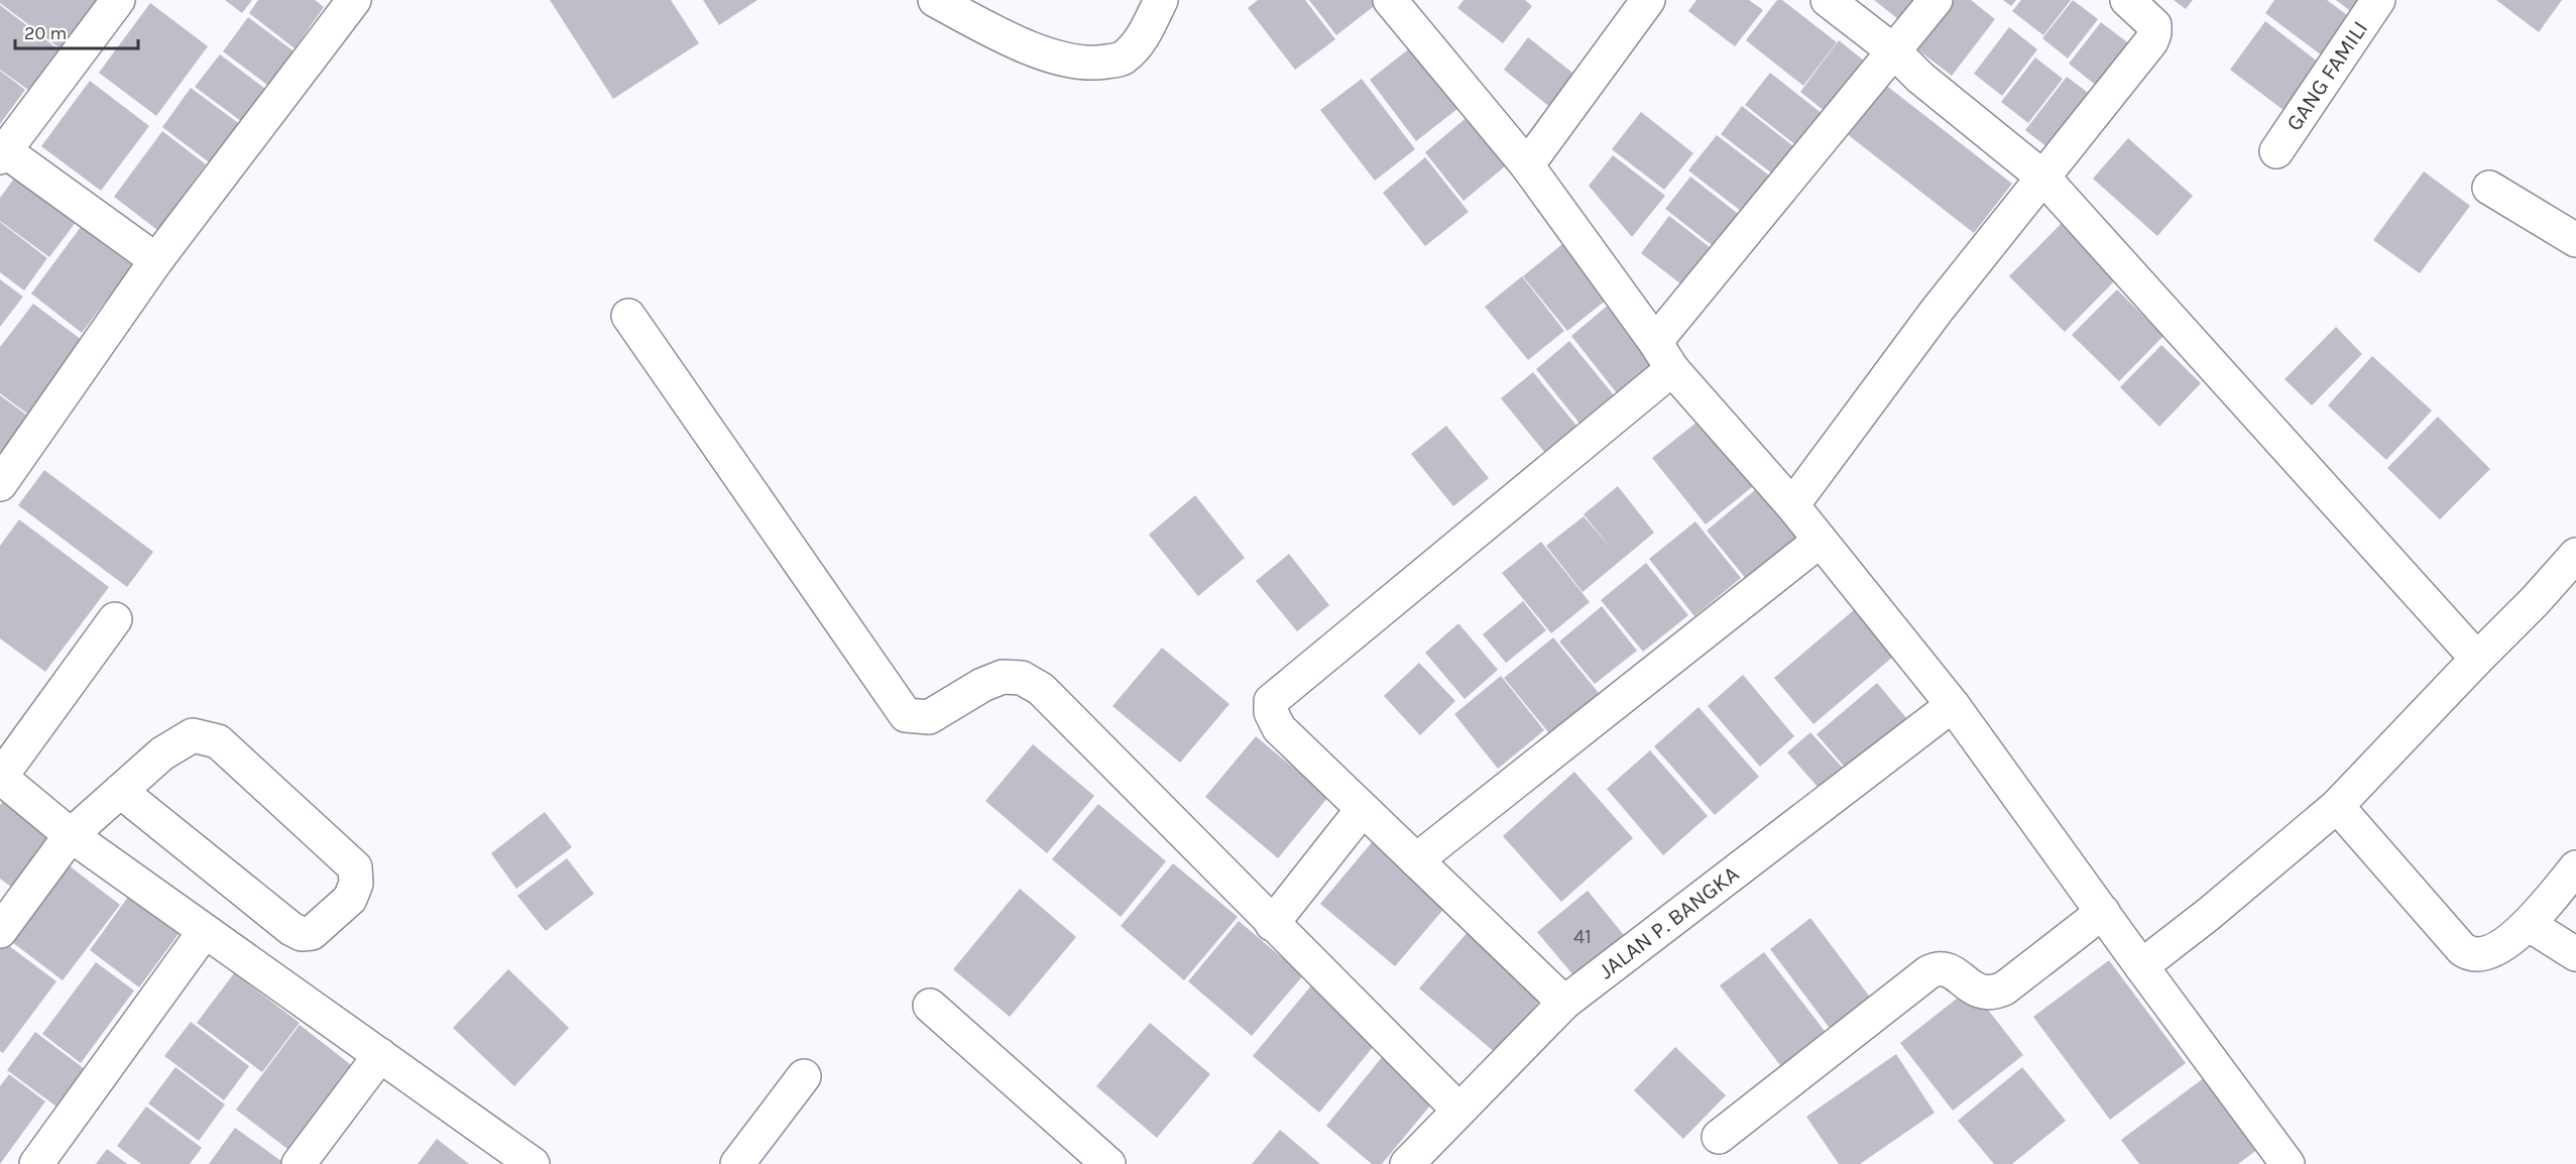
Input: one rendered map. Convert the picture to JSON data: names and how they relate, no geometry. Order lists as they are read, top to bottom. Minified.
{"streets":{"street":["GANG FAMILI","JALAN P. BANGKA"]},"house_numbers":["41"],"scale_bar":"20 m"}
